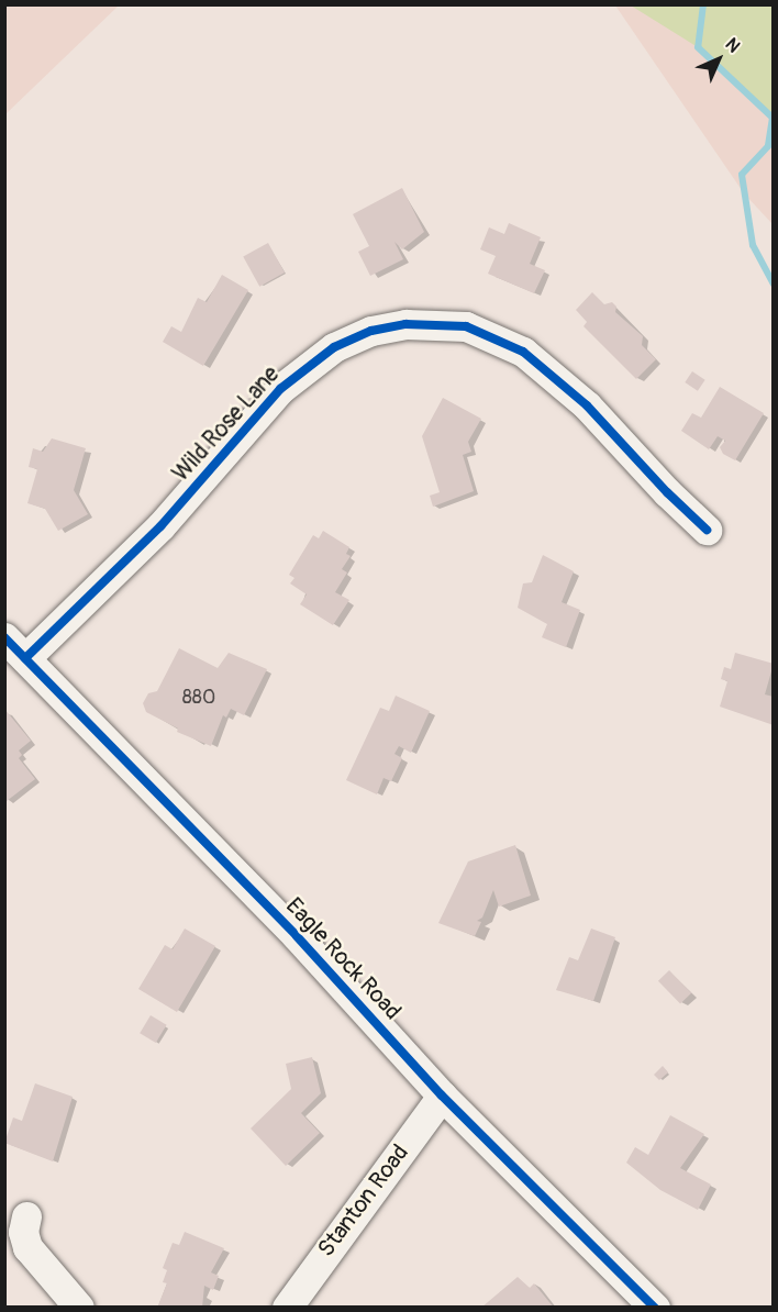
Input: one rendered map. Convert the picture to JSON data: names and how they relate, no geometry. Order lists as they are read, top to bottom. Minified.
{"streets":{"street":["Wild Rose Lane","Eagle Rock Road","Stanton Road"]},"crossings":[["Wild Rose Lane","Eagle Rock Road"],["Eagle Rock Road","Stanton Road"]],"house_numbers":["880"],"north":"top right"}
